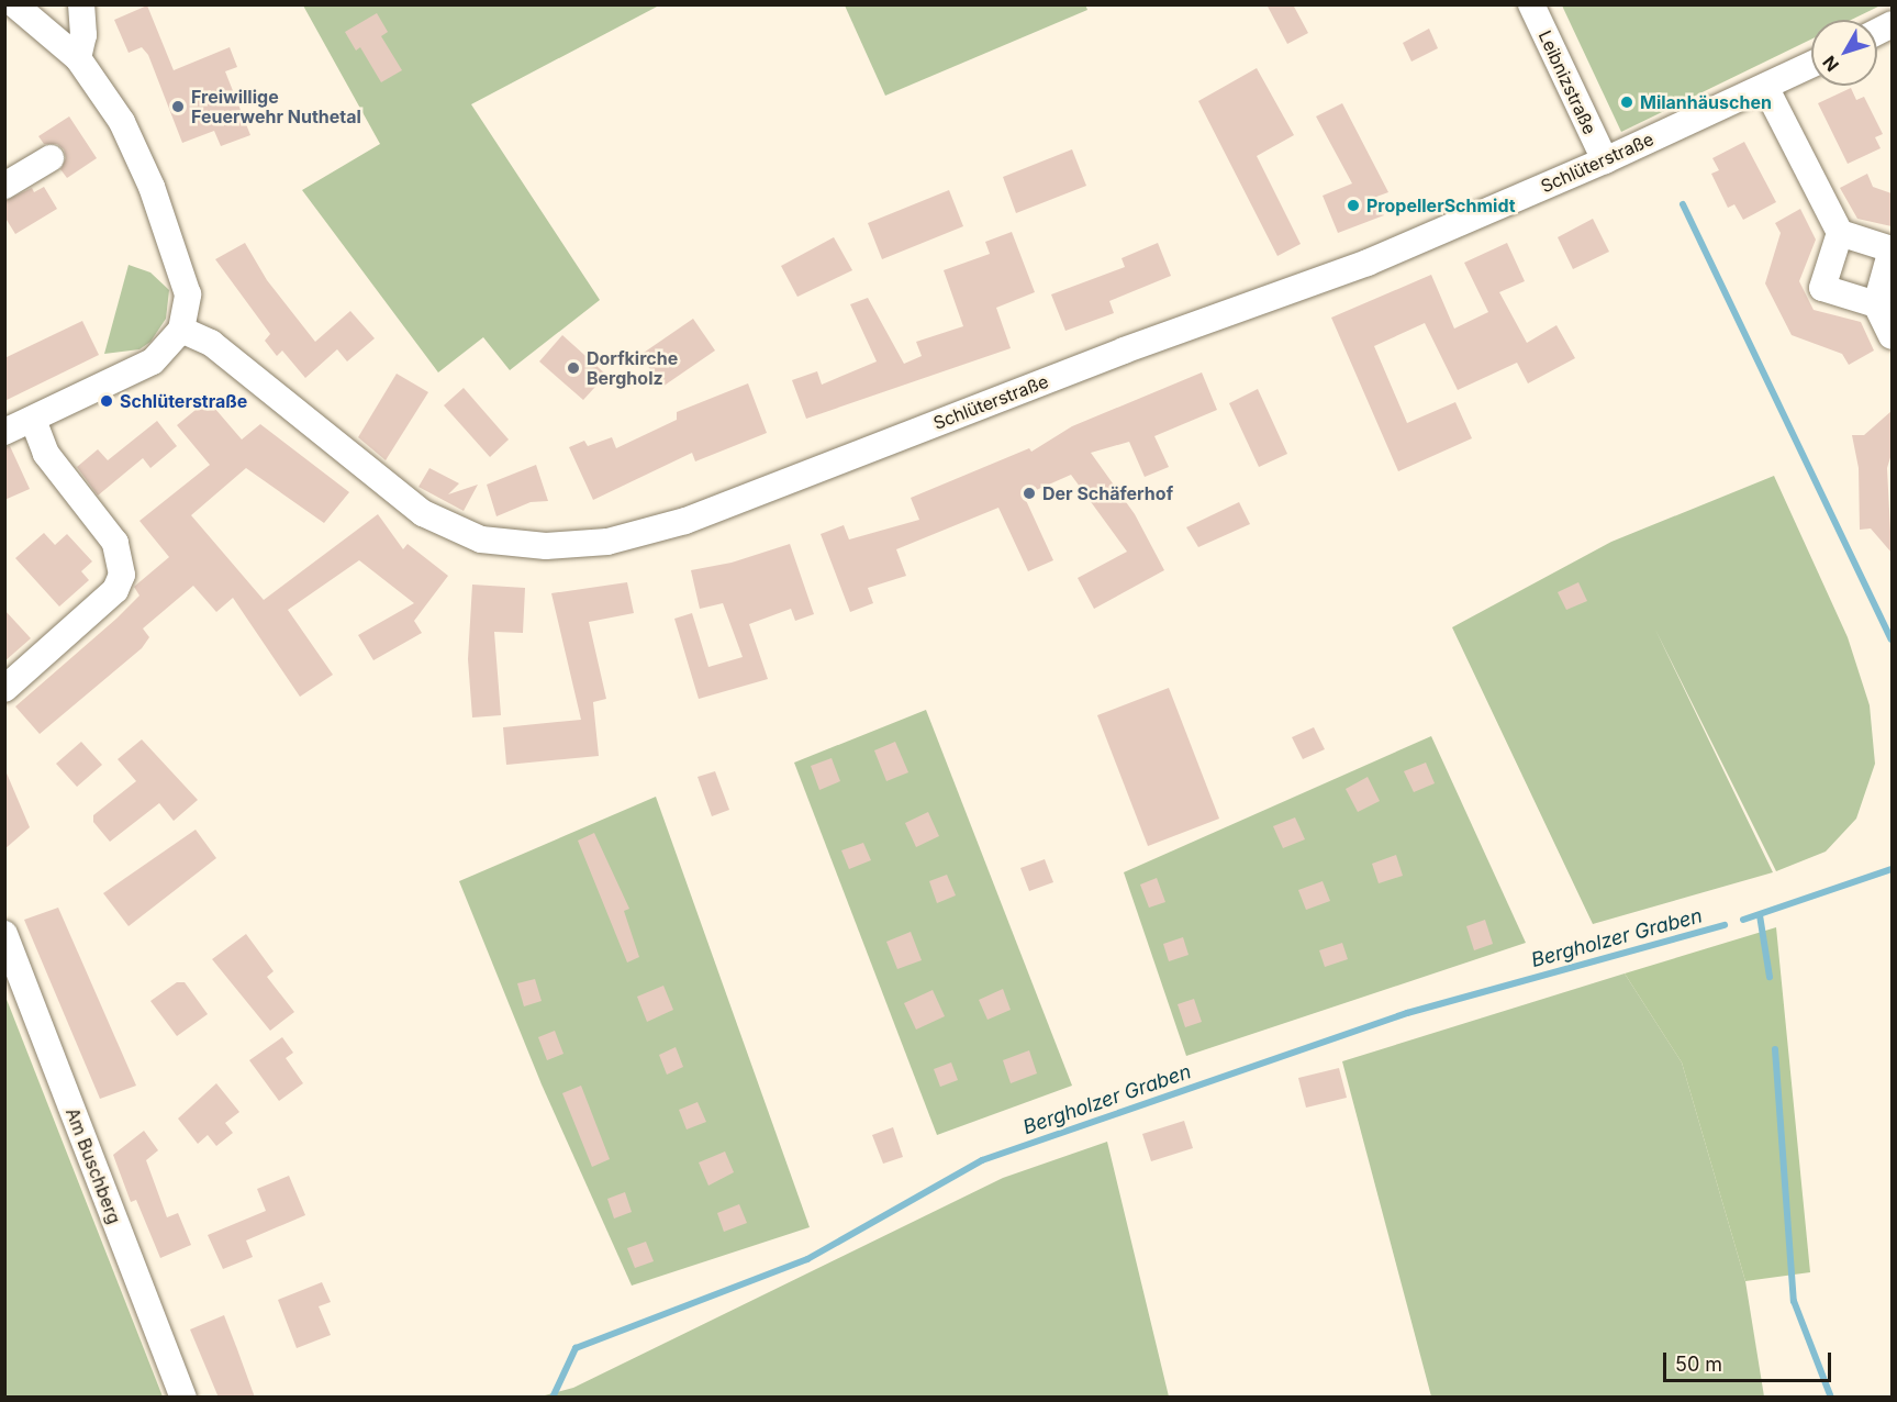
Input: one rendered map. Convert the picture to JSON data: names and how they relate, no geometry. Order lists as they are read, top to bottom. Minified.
{"streets":{"street":["Leibnizstraße","Schlüterstraße","Am Buschberg"]},"crossings":[["Leibnizstraße","Schlüterstraße"]],"water":["Bergholzer Graben"],"places":["Milanhäuschen","Freiwillige Feuerwehr Nuthetal","PropellerSchmidt","Dorfkirche Bergholz","Schlüterstraße","Der Schäferhof"],"scale_bar":"50 m","north":"bottom left"}
